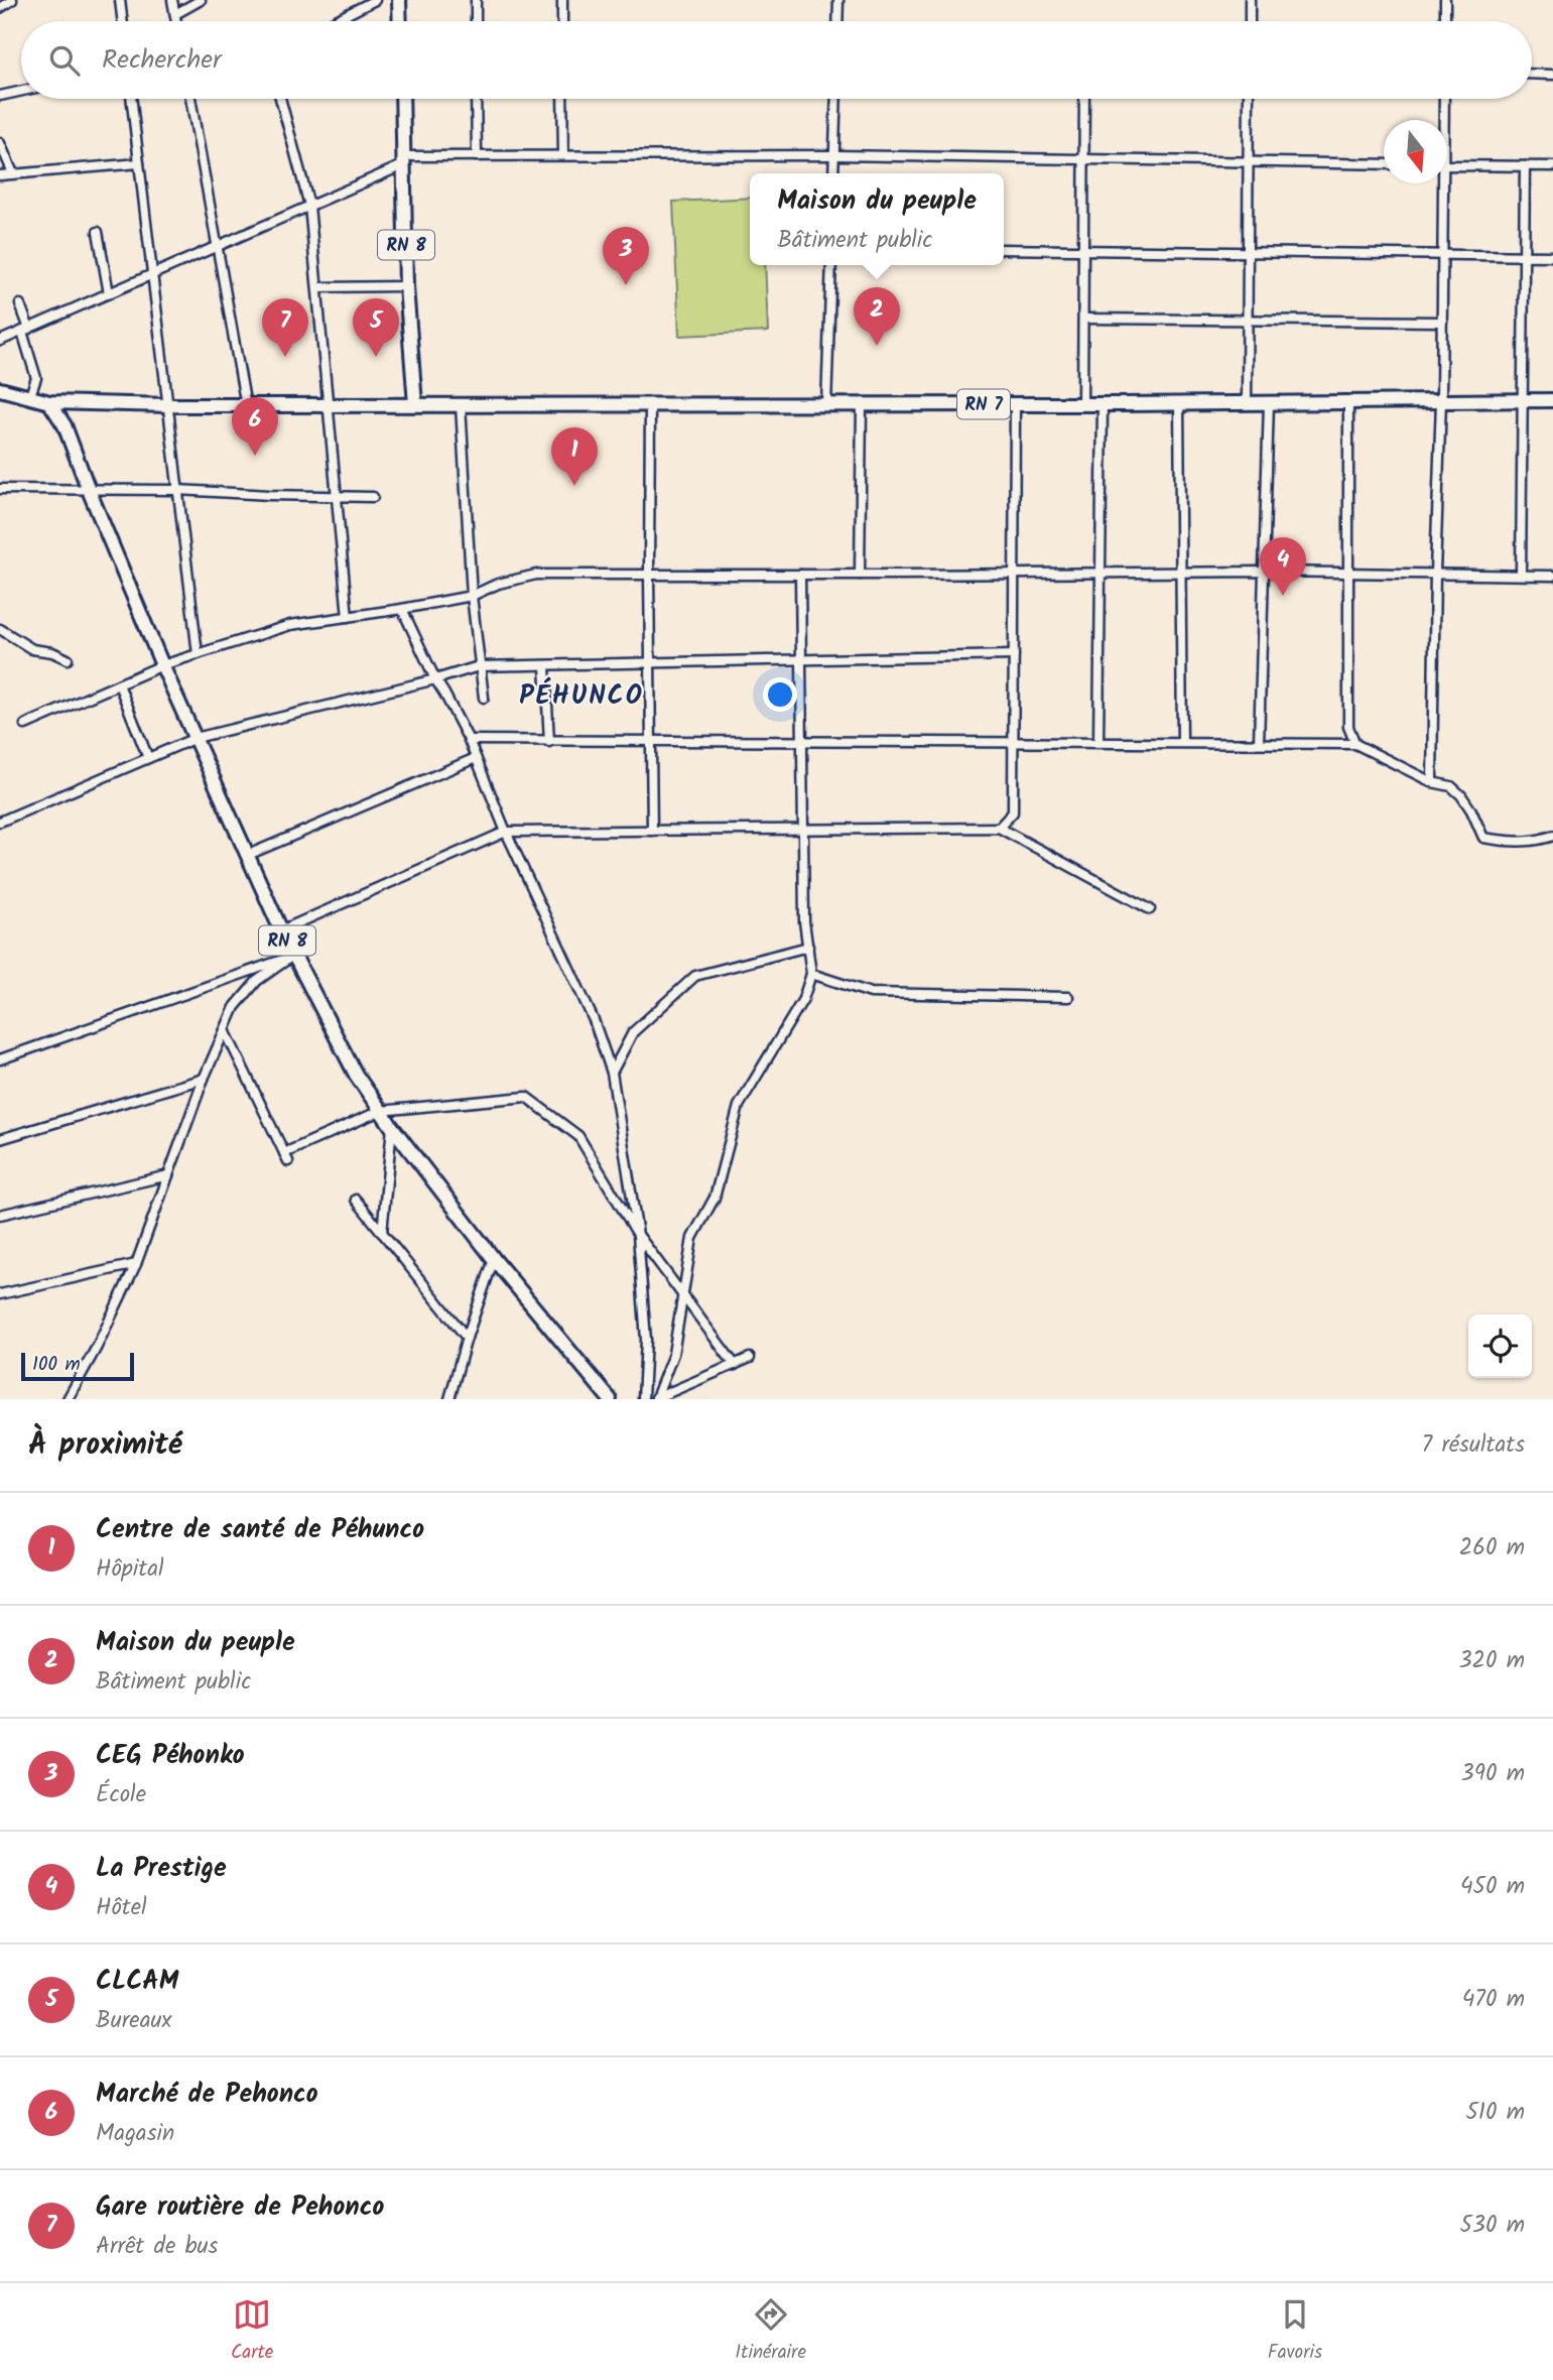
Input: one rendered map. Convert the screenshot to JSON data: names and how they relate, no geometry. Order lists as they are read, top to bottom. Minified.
{"streets":{"main road":["RN 8","RN 7"]},"crossings":[["RN 8","RN 7"]],"districts":["PÉHUNCO"],"scale_bar":"100 m","north":"bottom","page":{"search":"Rechercher","popup":["Maison du peuple","Bâtiment public"],"pins":["3","2","5","7","6","1","4"],"scale":"100 m","heading":["À proximité","7 résultats"],"list":[{"mark":"1","name":"Centre de santé de Péhunco","note":"Hôpital","value":"260 m"},{"mark":"2","name":"Maison du peuple","note":"Bâtiment public","value":"320 m"},{"mark":"3","name":"CEG Péhonko","note":"École","value":"390 m"},{"mark":"4","name":"La Prestige","note":"Hôtel","value":"450 m"},{"mark":"5","name":"CLCAM","note":"Bureaux","value":"470 m"},{"mark":"6","name":"Marché de Pehonco","note":"Magasin","value":"510 m"},{"mark":"7","name":"Gare routière de Pehonco","note":"Arrêt de bus","value":"530 m"}],"nav":["Carte","Itinéraire","Favoris"]}}
